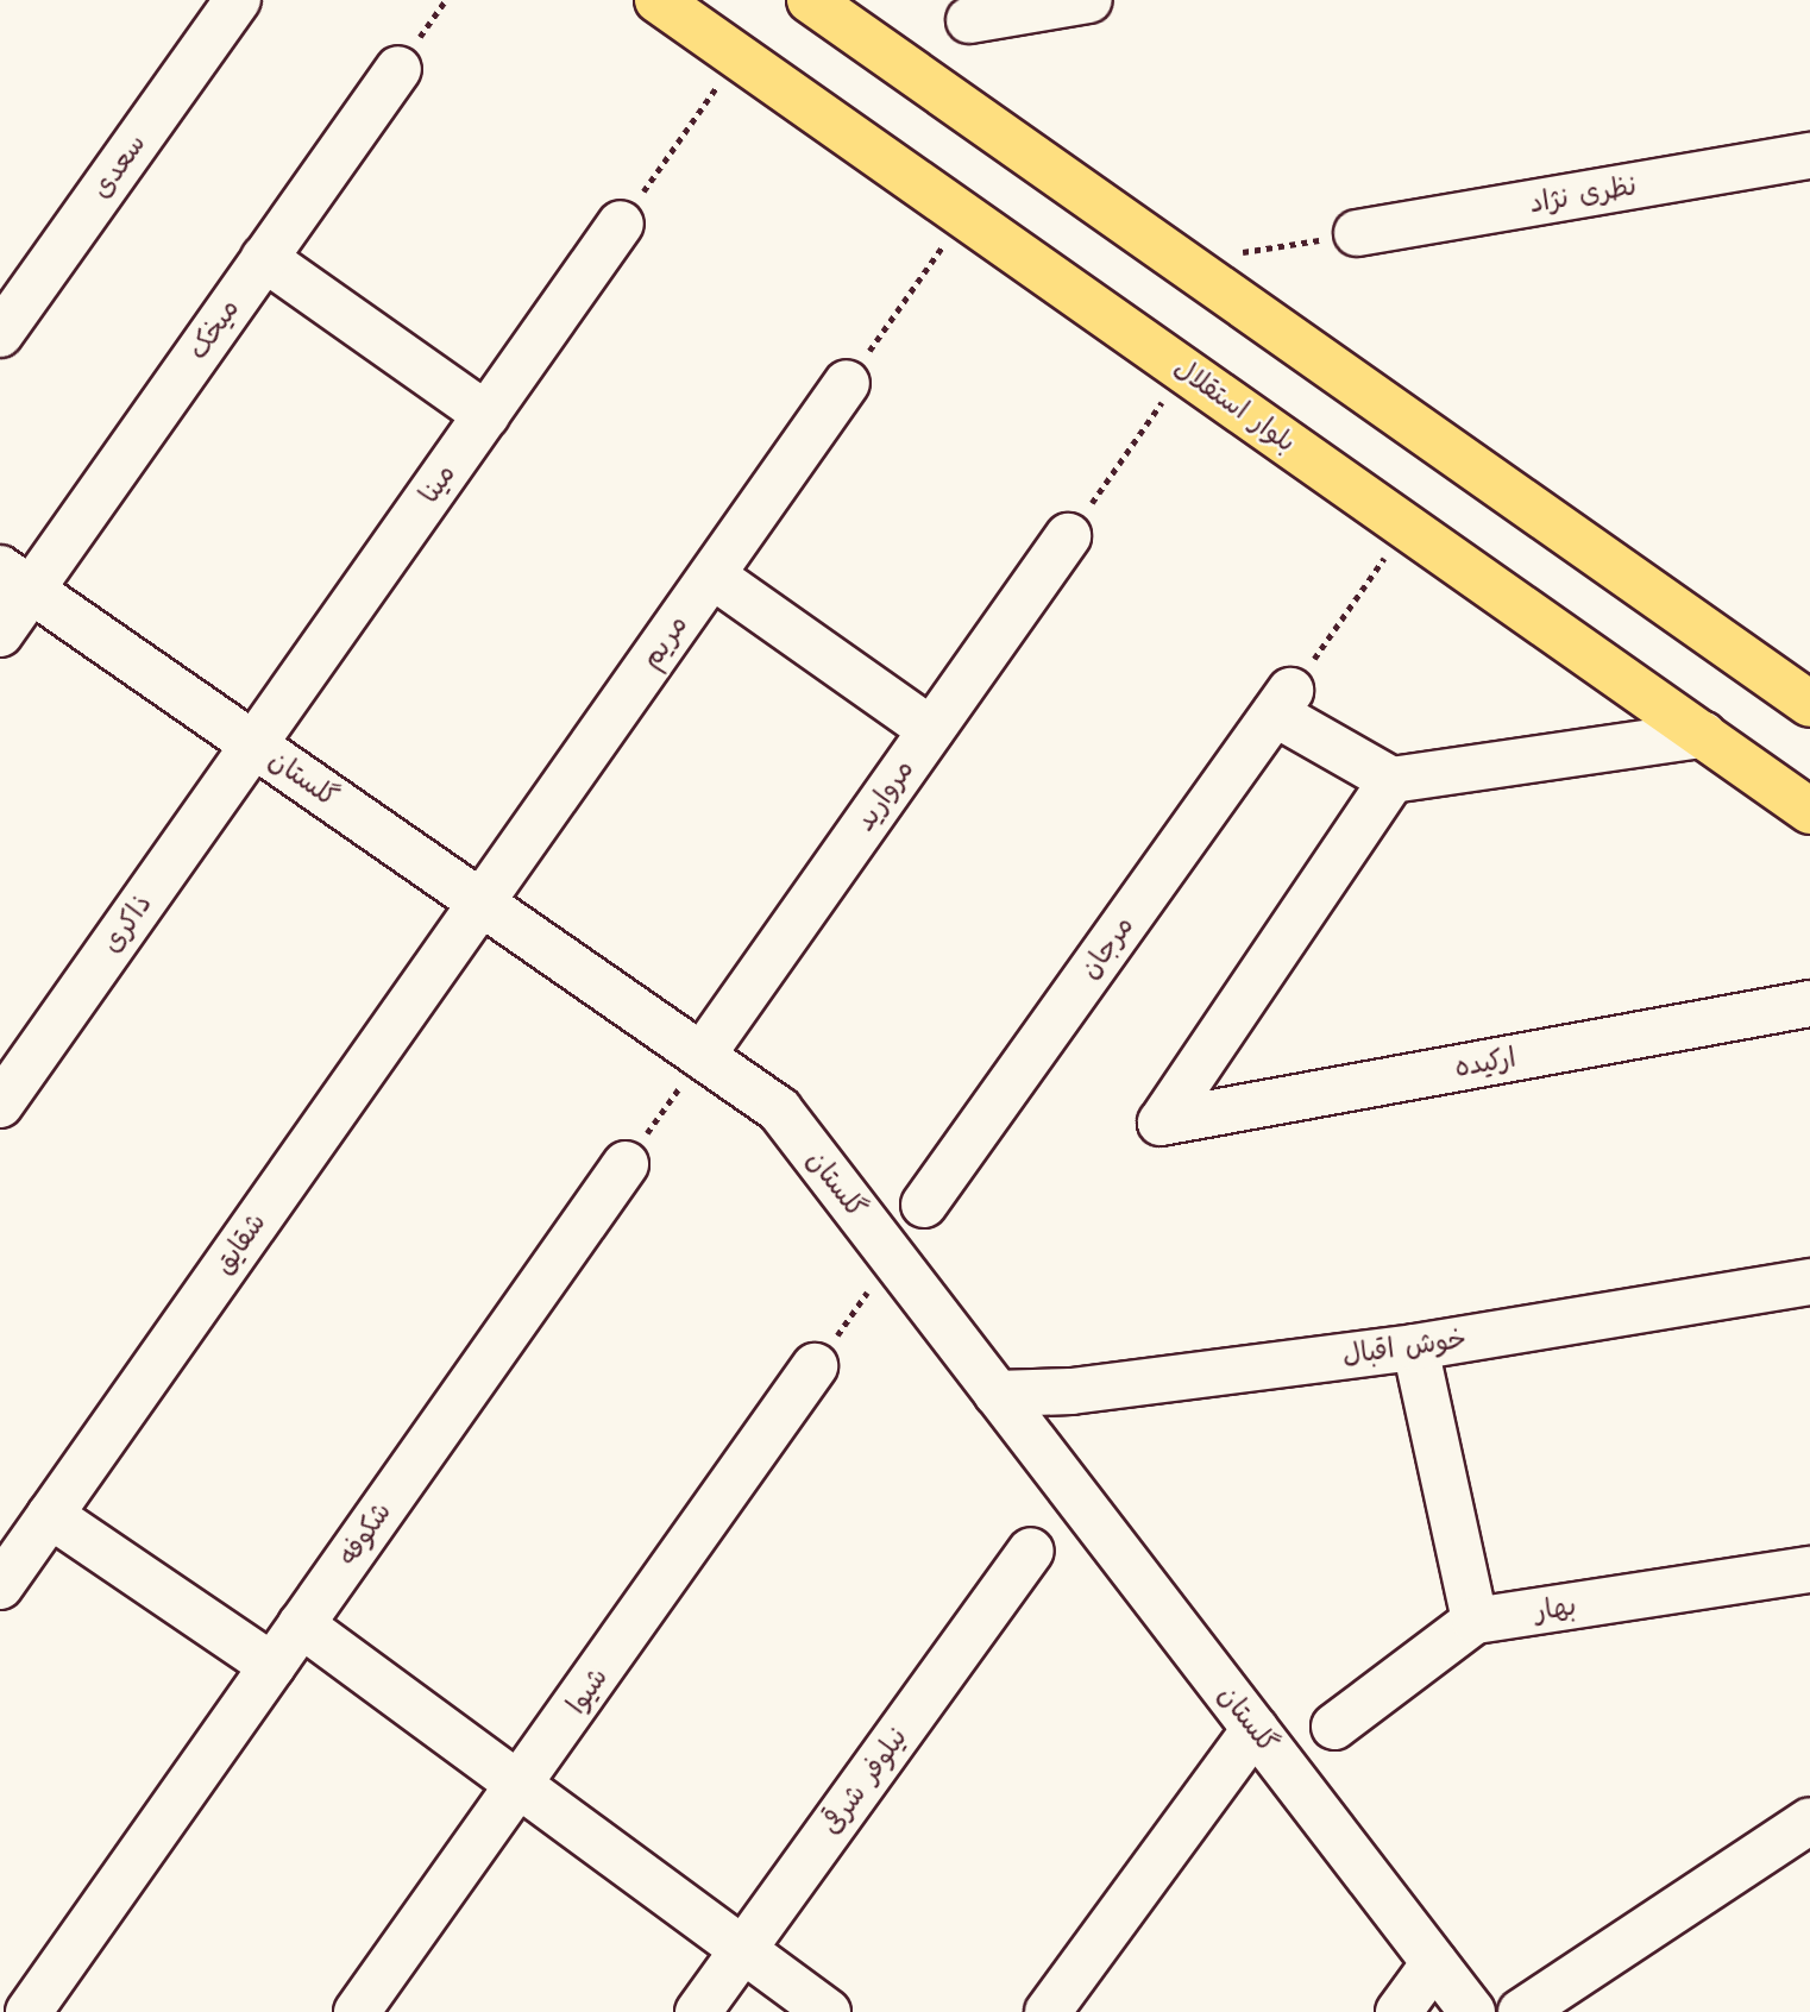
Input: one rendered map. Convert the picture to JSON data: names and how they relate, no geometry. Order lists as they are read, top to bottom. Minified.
{"streets":{"main road":["بلوار استقلال"],"street":["سعدی","نظری نژاد","میخک","مینا","مریم","گلستان","مروارید","ذاکری","مرجان","ارکیده","شقایق","خوش اقبال","شکوفه","بهار","شیوا","نیلوفر شرقی"]},"crossings":[["میخک","گلستان"],["مینا","گلستان"],["مینا","ذاکری"],["مریم","گلستان"],["مریم","شقایق"],["گلستان","مروارید"],["گلستان","ذاکری"],["گلستان","شقایق"],["گلستان","خوش اقبال"]]}
